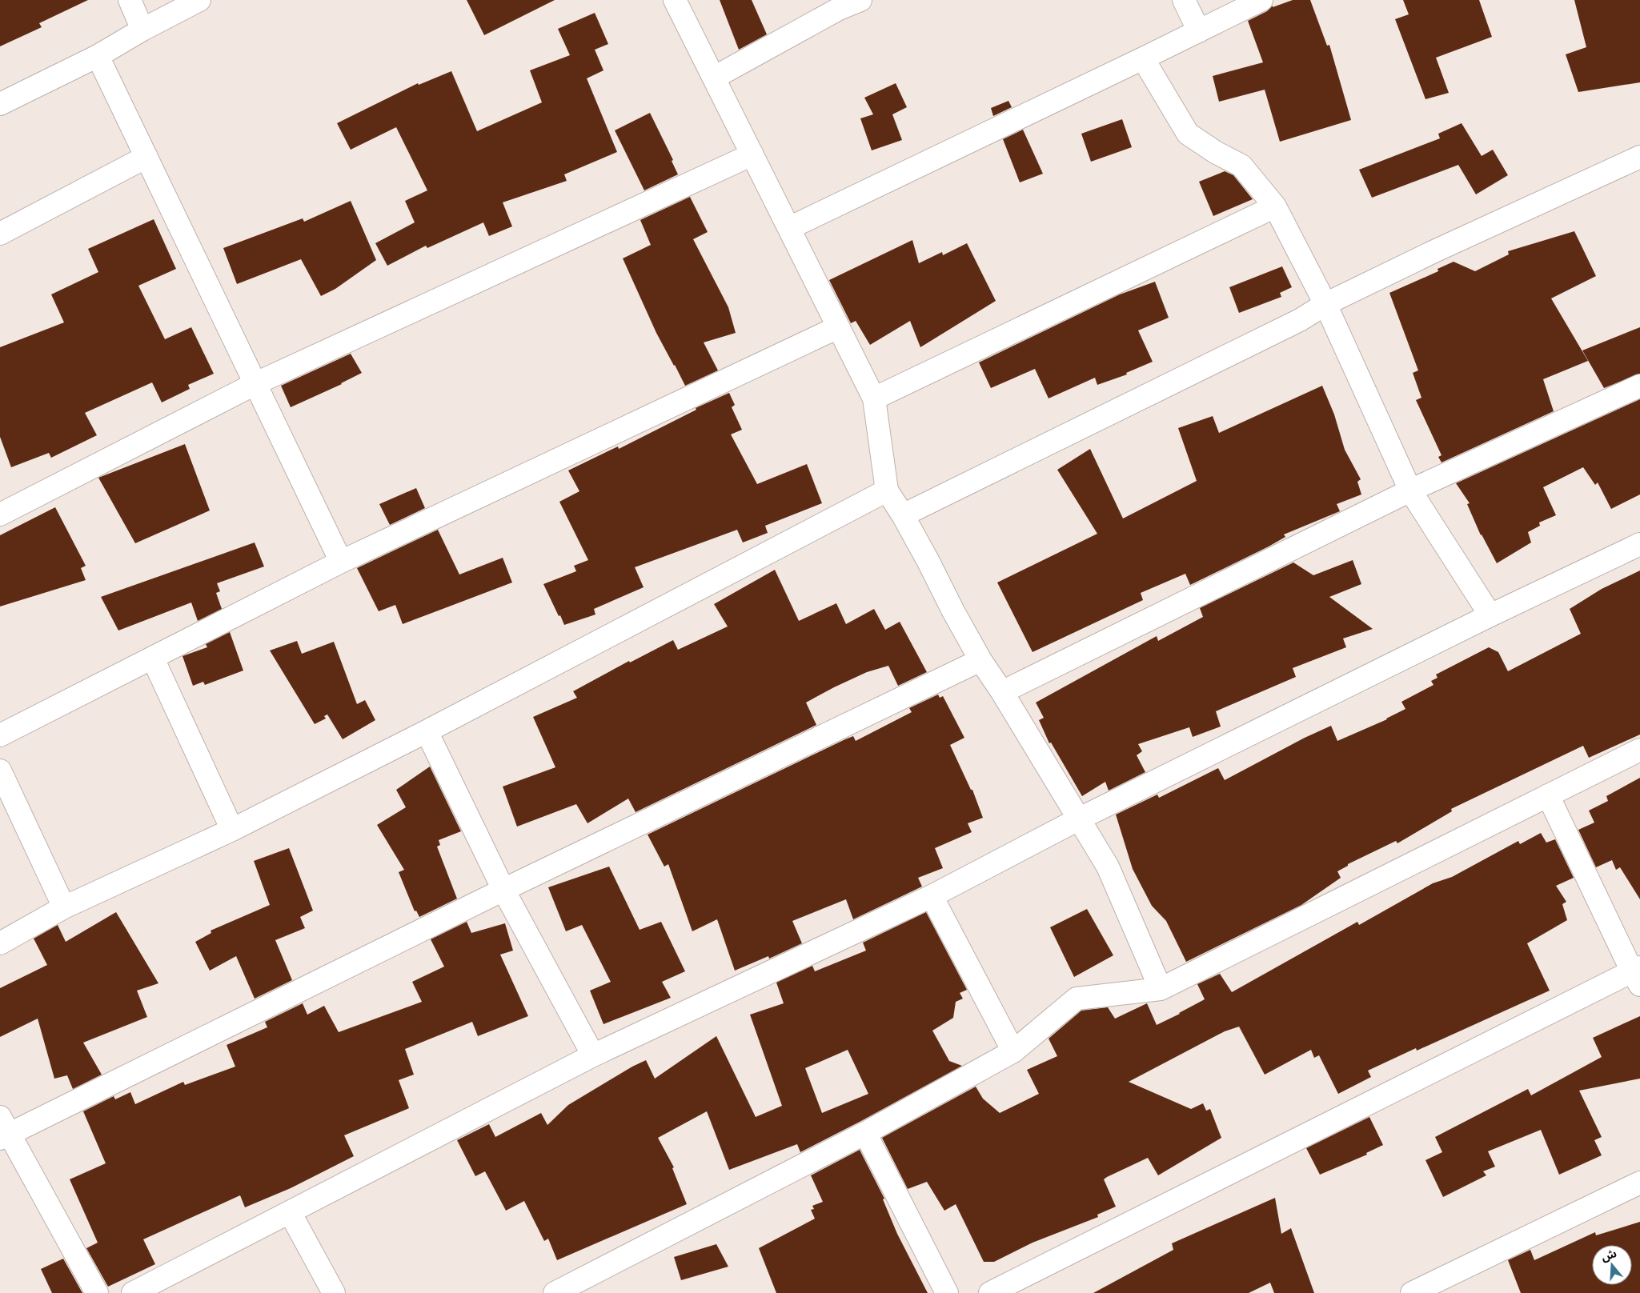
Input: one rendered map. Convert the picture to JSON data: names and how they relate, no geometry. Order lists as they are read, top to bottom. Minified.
{"north":"top"}
